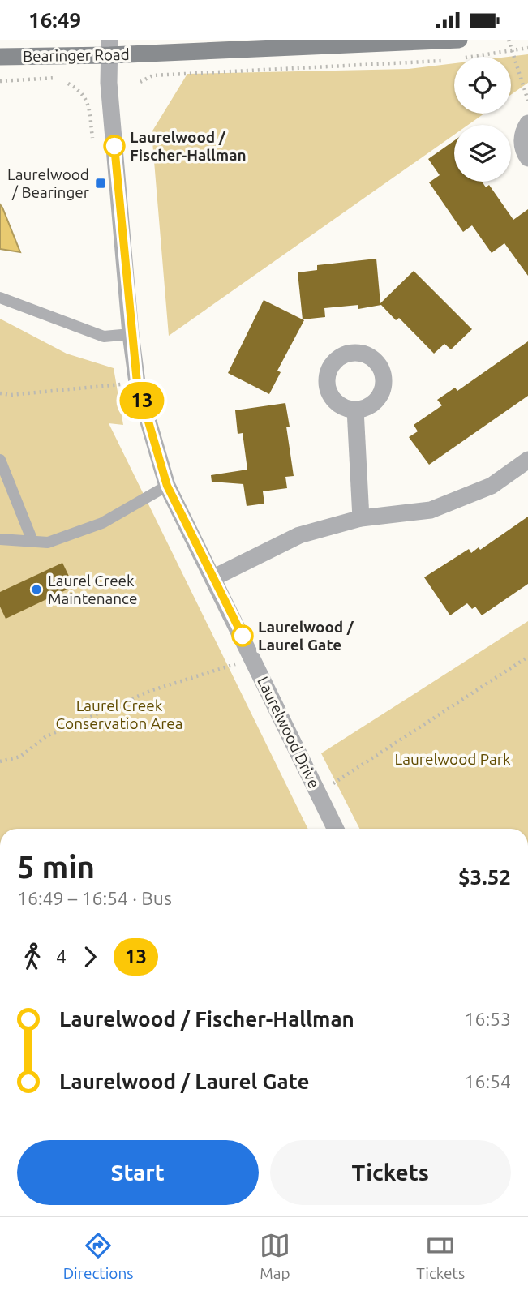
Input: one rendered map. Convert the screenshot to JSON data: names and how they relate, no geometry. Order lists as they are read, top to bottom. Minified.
{"streets":{"main road":["Bearinger Road"],"street":["Laurelwood Drive"]},"crossings":[["Bearinger Road","Laurelwood Drive"]],"parks":["Laurel Creek Conservation Area","Laurelwood Park"],"places":{"other":["Laurelwood / Fischer-Hallman","Laurel Creek Maintenance","Laurelwood / Laurel Gate"],"transit":["Laurelwood / Bearinger"]},"lines":["bus line 13"],"page":{"status":"16:49","on_map":"13","heading":["5 min","16:49 – 16:54 · Bus","$3.52"],"legs":["4","13"],"list":[{"name":"Laurelwood / Fischer-Hallman","value":"16:53"},{"name":"Laurelwood / Laurel Gate","value":"16:54"}],"buttons":["Start","Tickets"],"tabs":["Directions","Map","Tickets"]}}
